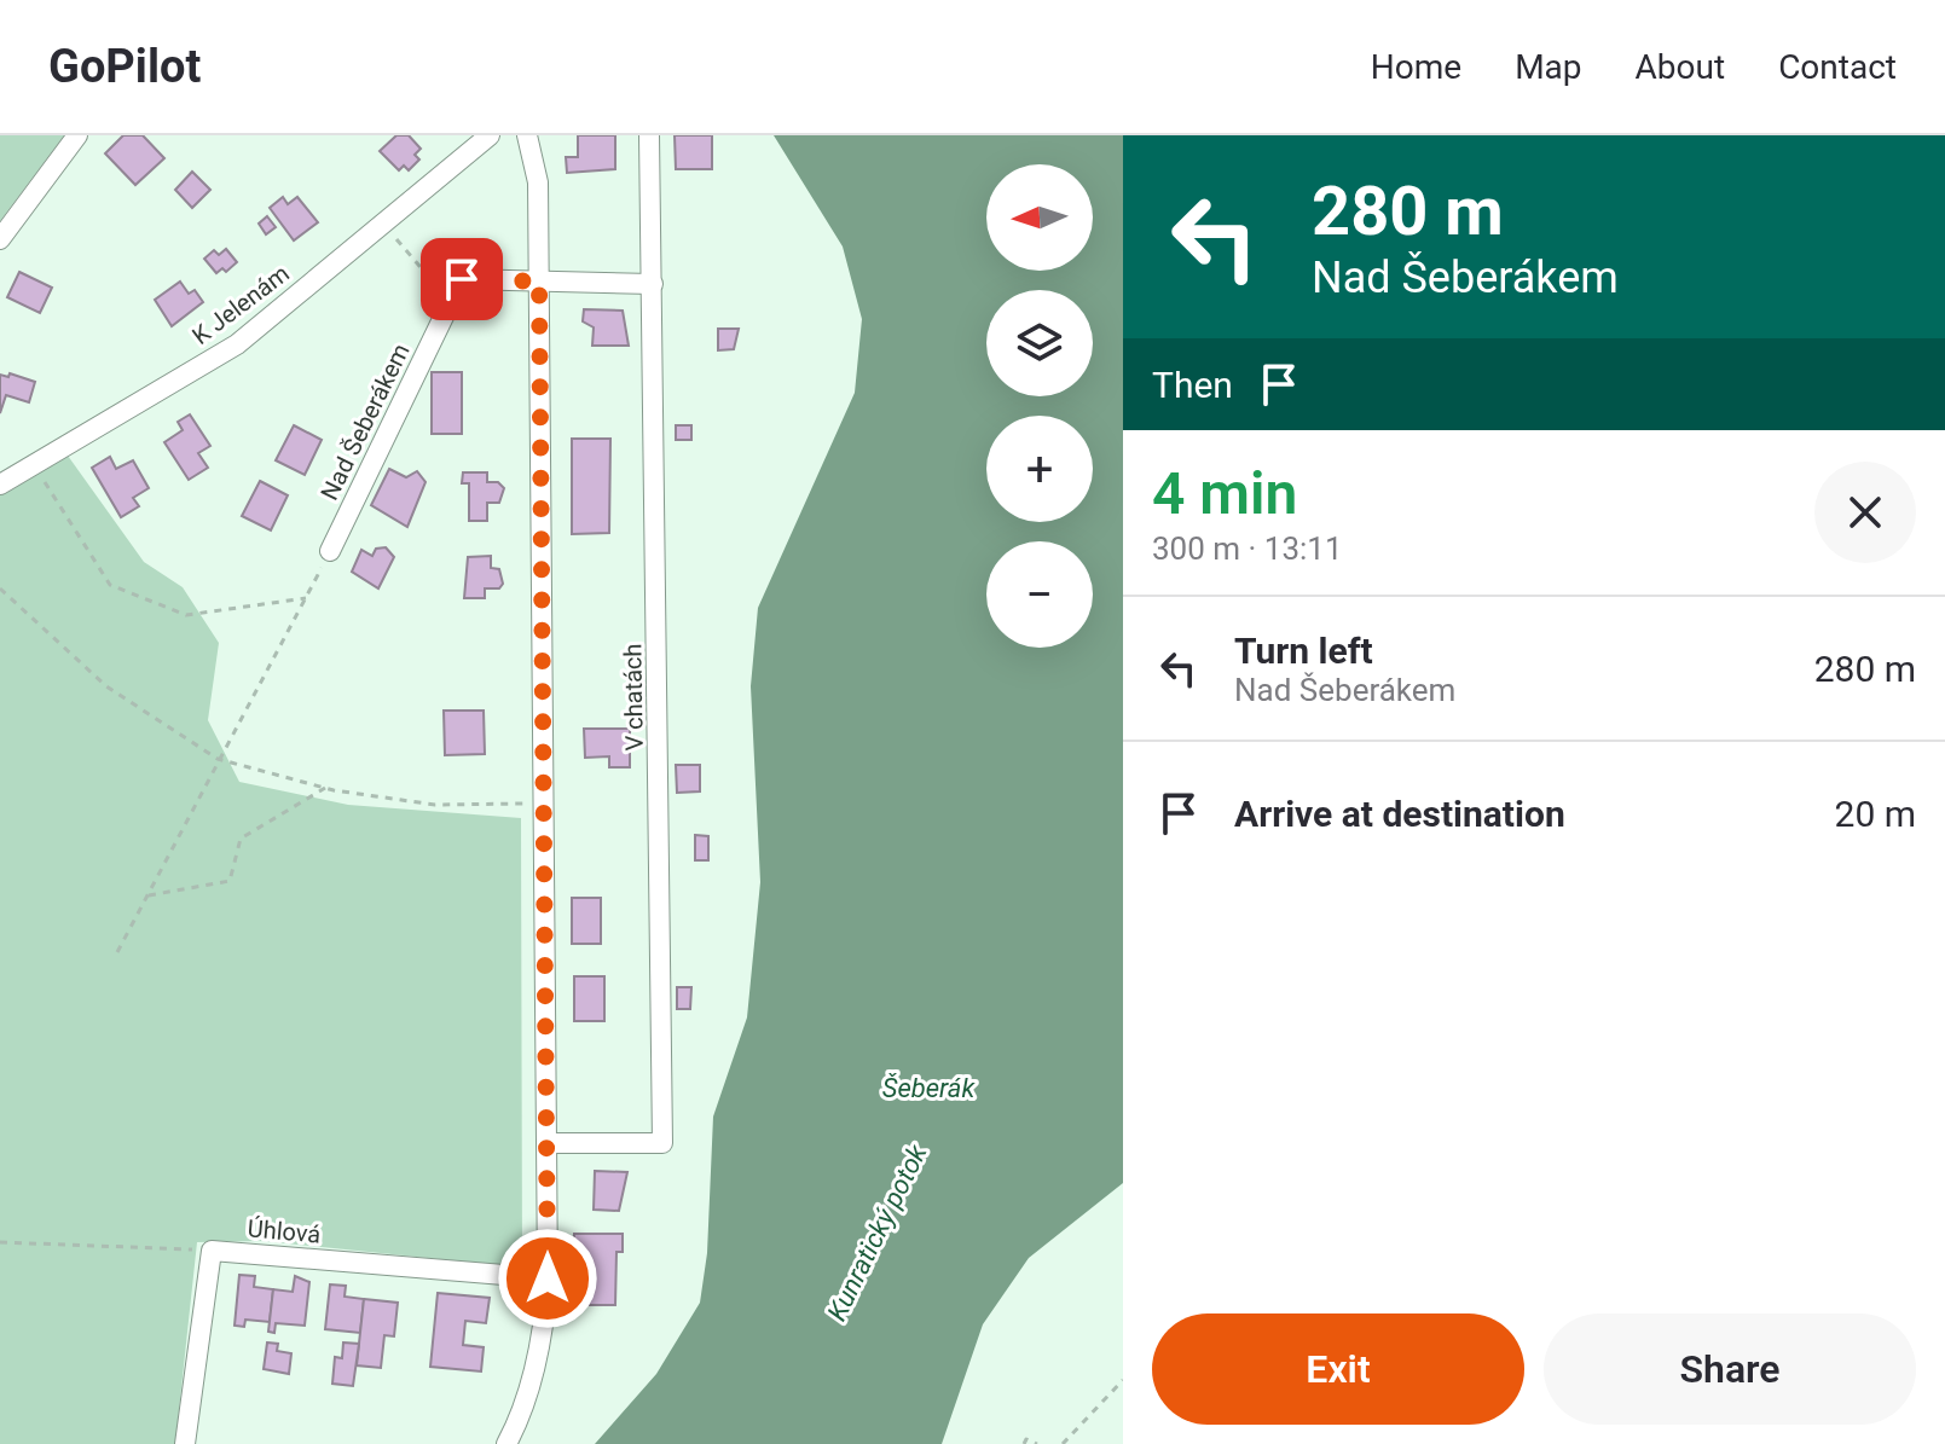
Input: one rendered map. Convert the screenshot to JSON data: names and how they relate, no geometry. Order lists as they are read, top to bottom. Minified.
{"streets":{"street":["K Jelenám","Nad Šeberákem","V chatách","Úhlová"]},"water":["Šeberák","Kunratický potok"],"north":"left","page":{"header":"GoPilot","nav":["Home","Map","About","Contact"],"turn":["280 m","Nad Šeberákem"],"map_buttons":["+","−"],"then":"Then","heading":["4 min","300 m · 13:11"],"list":[{"name":"Turn left","note":"Nad Šeberákem","value":"280 m"},{"name":"Arrive at destination","value":"20 m"}],"buttons":["Exit","Share"]}}
